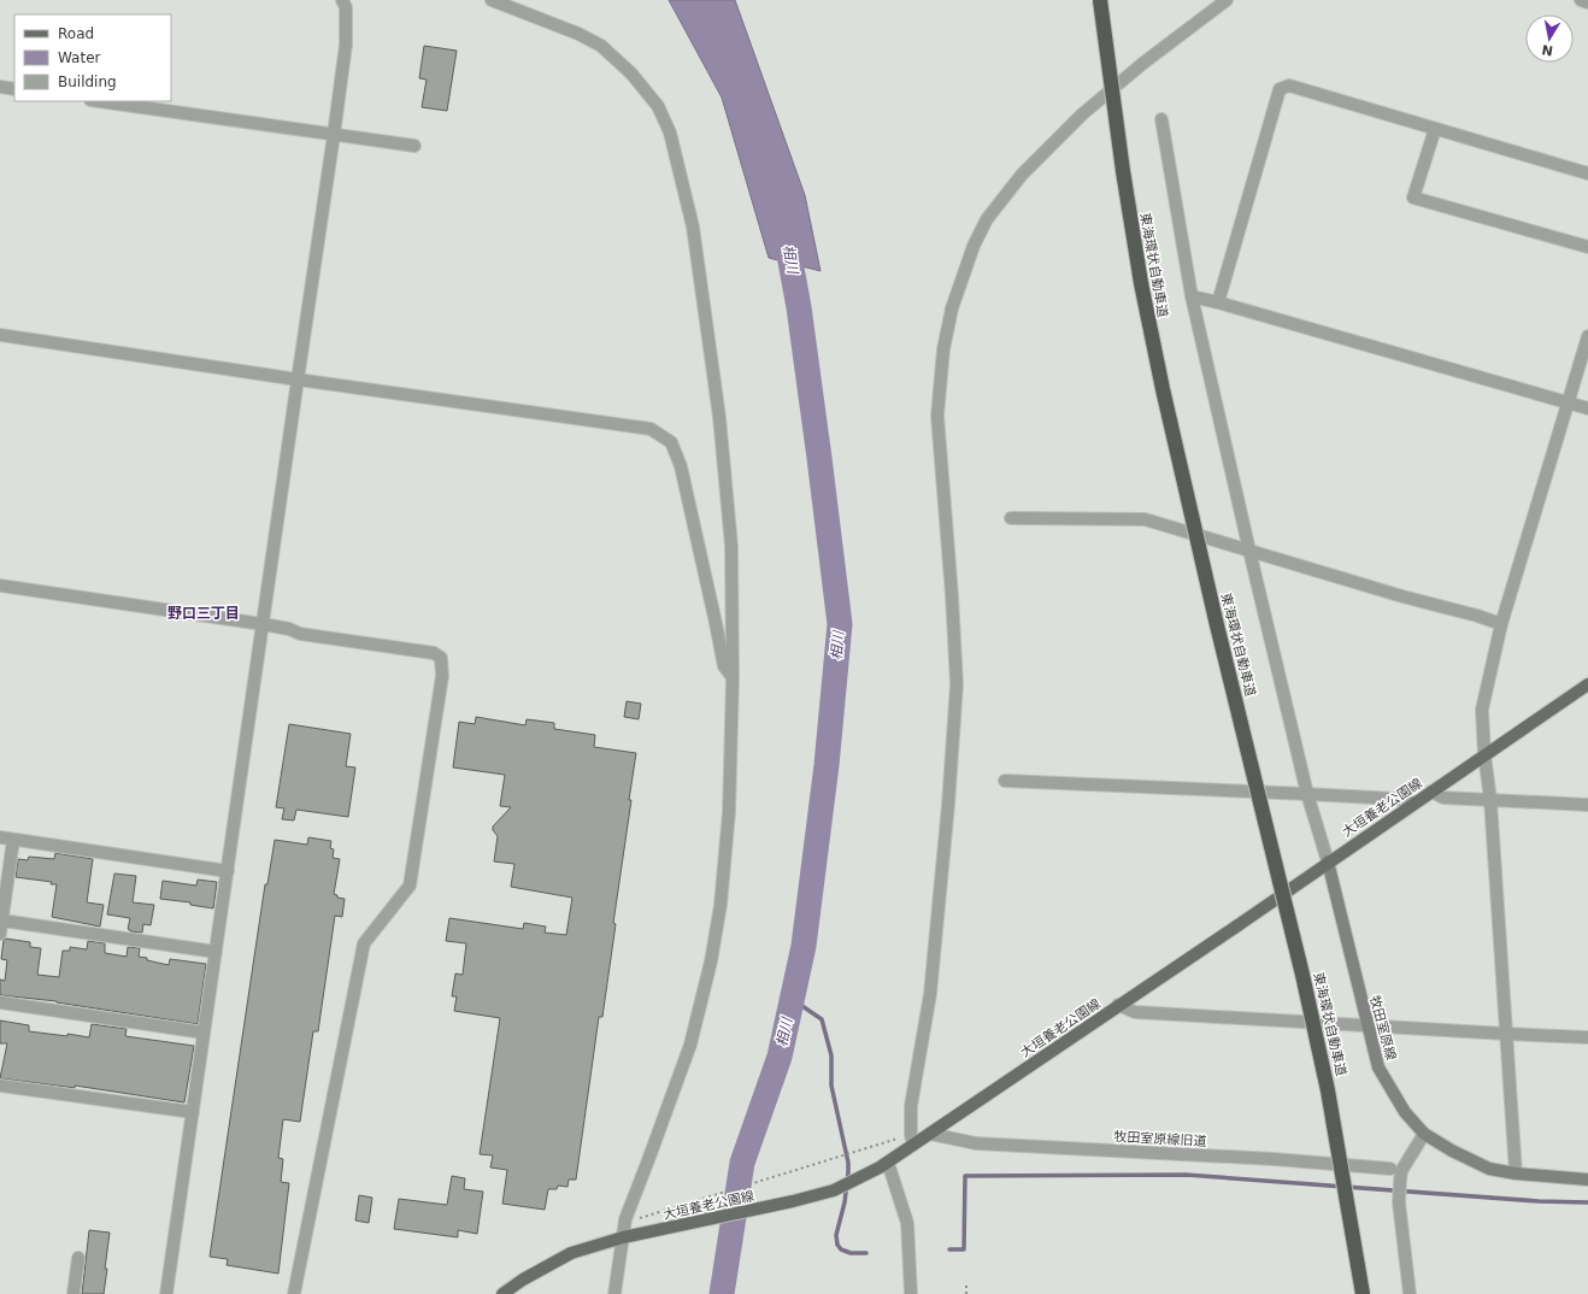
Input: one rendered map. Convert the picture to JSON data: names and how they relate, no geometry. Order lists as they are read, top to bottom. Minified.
{"streets":{"highway":["東海環状自動車道"],"main road":["大垣養老公園線","牧田室原線"],"street":["牧田室原線旧道"]},"crossings":[["大垣養老公園線","牧田室原線"],["大垣養老公園線","牧田室原線旧道"]],"districts":["野口三丁目"],"water":["相川"],"legend":["Road","Water","Building"],"north":"bottom"}
